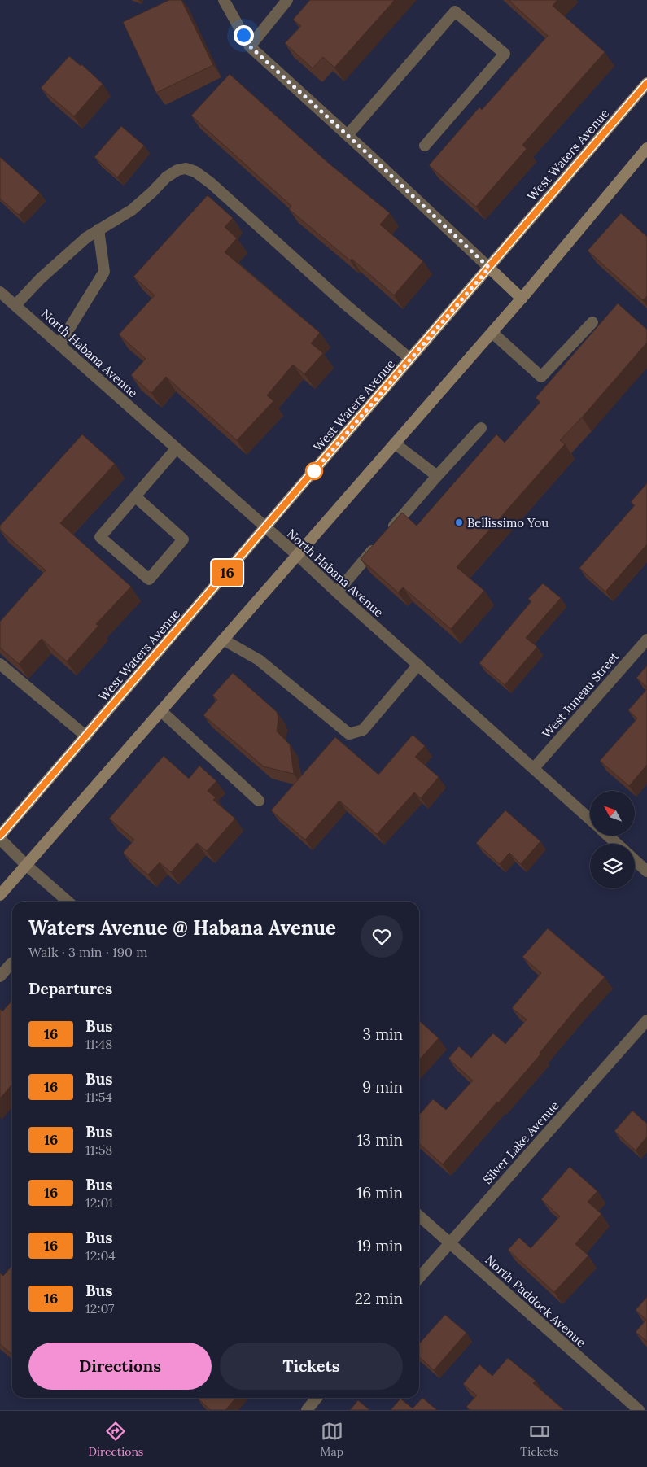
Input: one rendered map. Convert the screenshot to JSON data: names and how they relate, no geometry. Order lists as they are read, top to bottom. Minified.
{"streets":{"main road":["West Waters Avenue"],"street":["North Habana Avenue","West Juneau Street","Silver Lake Avenue","North Paddock Avenue"]},"crossings":[["West Waters Avenue","North Habana Avenue"],["North Habana Avenue","West Juneau Street"],["Silver Lake Avenue","North Paddock Avenue"]],"places":["Bellissimo You"],"lines":["bus line 16"],"north":"top left","page":{"on_map":"16","heading":[["Waters Avenue @ Habana Avenue","Walk · 3 min · 190 m"],"Departures"],"list":[{"mark":"16","name":"Bus","note":"11:48","value":"3 min"},{"mark":"16","name":"Bus","note":"11:54","value":"9 min"},{"mark":"16","name":"Bus","note":"11:58","value":"13 min"},{"mark":"16","name":"Bus","note":"12:01","value":"16 min"},{"mark":"16","name":"Bus","note":"12:04","value":"19 min"},{"mark":"16","name":"Bus","note":"12:07","value":"22 min"}],"buttons":["Directions","Tickets"],"tabs":["Directions","Map","Tickets"]}}
